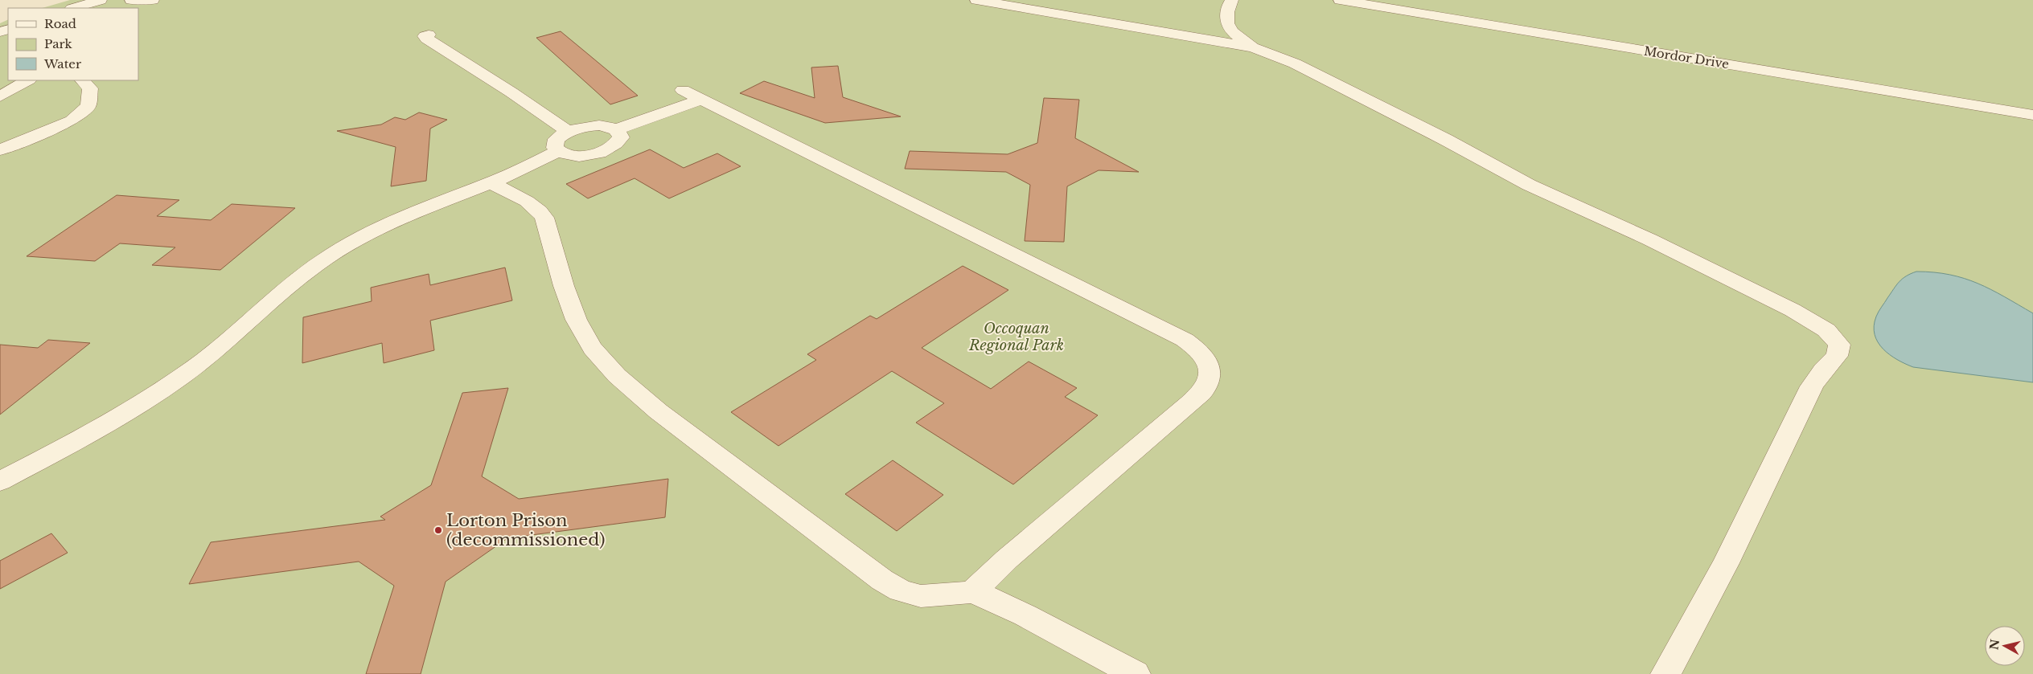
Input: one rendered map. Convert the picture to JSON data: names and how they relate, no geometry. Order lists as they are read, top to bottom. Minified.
{"streets":{"street":["Mordor Drive"]},"parks":["Occoquan Regional Park"],"places":["Lorton Prison (decommissioned)"],"legend":["Road","Park","Water"],"north":"left"}
